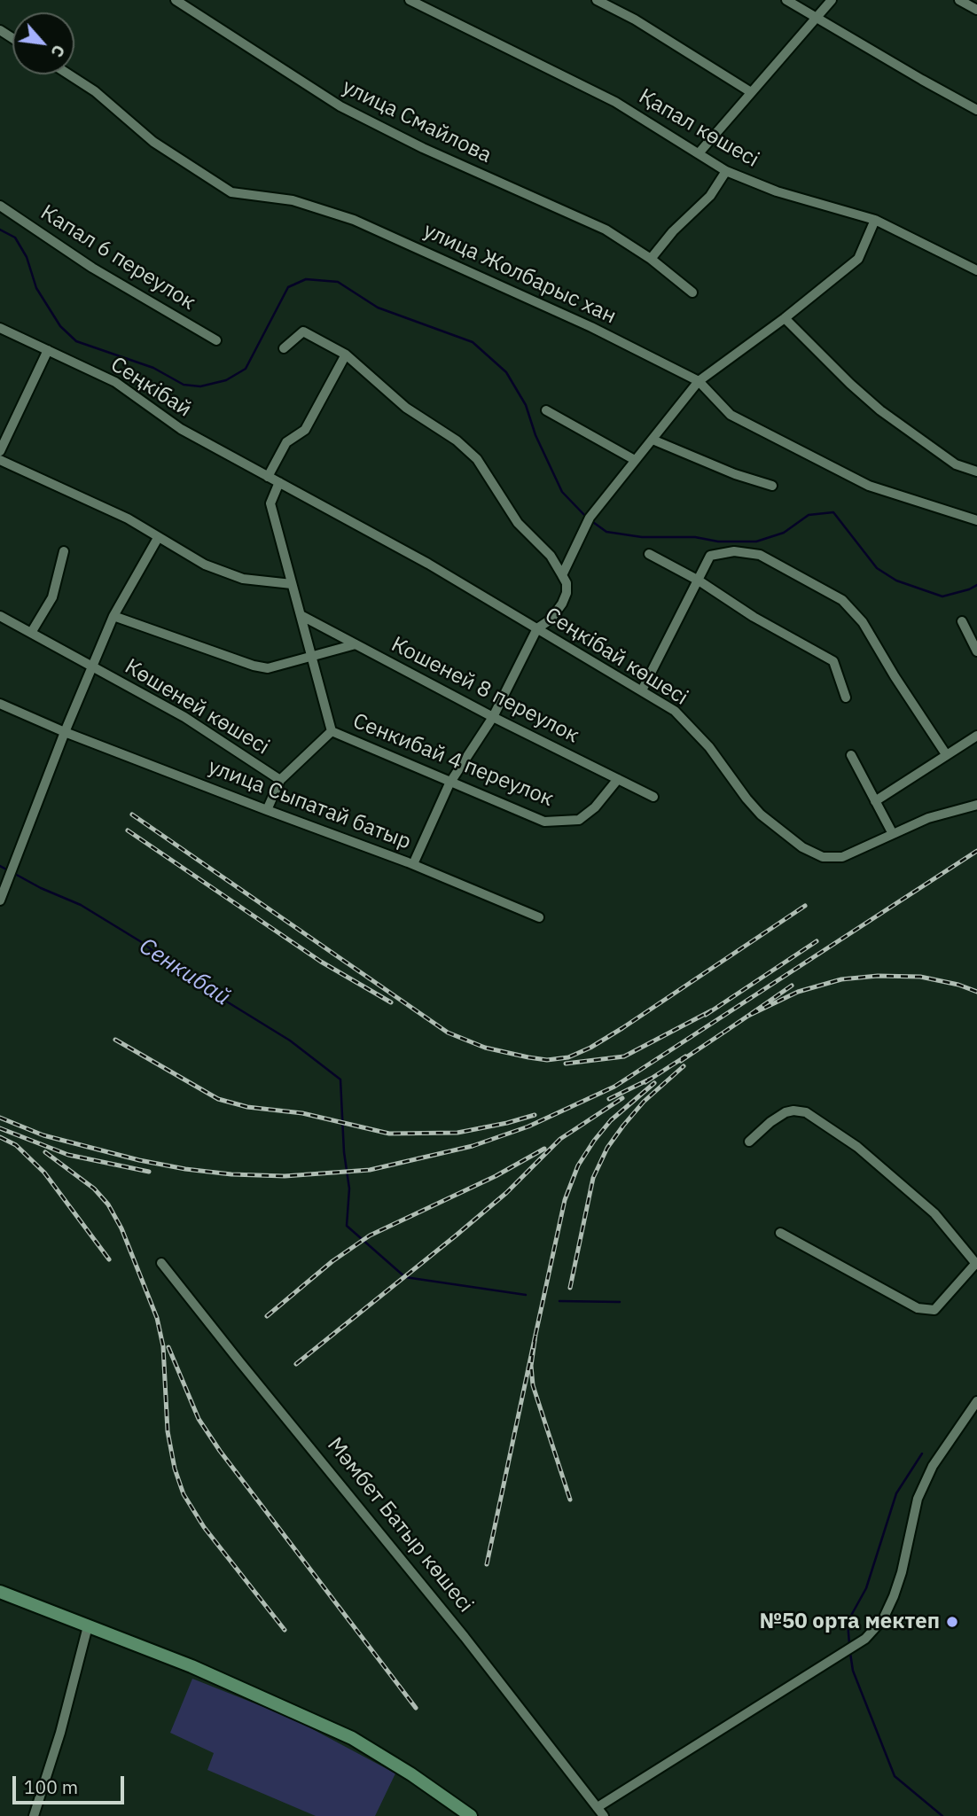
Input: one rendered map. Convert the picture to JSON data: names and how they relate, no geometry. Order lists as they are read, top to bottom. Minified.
{"streets":{"street":["улица Смайлова","Қапал көшесі","Капал 6 переулок","улица Жолбарыс хан","Сеңкібай","Сеңкібай көшесі","Кошеней 8 переулок","Көшеней көшесі","Сенкибай 4 переулок","улица Сыпатай батыр","Мәмбет Батыр көшесі"]},"crossings":[["Сеңкібай","Сеңкібай көшесі"],["Сеңкібай","Сенкибай 4 переулок"],["Сеңкібай көшесі","Сенкибай 4 переулок"],["Кошеней 8 переулок","Сенкибай 4 переулок"],["Көшеней көшесі","Сенкибай 4 переулок"],["Сенкибай 4 переулок","улица Сыпатай батыр"]],"water":["Сенкибай"],"places":["№50 орта мектеп"],"scale_bar":"100 m","north":"bottom right"}
